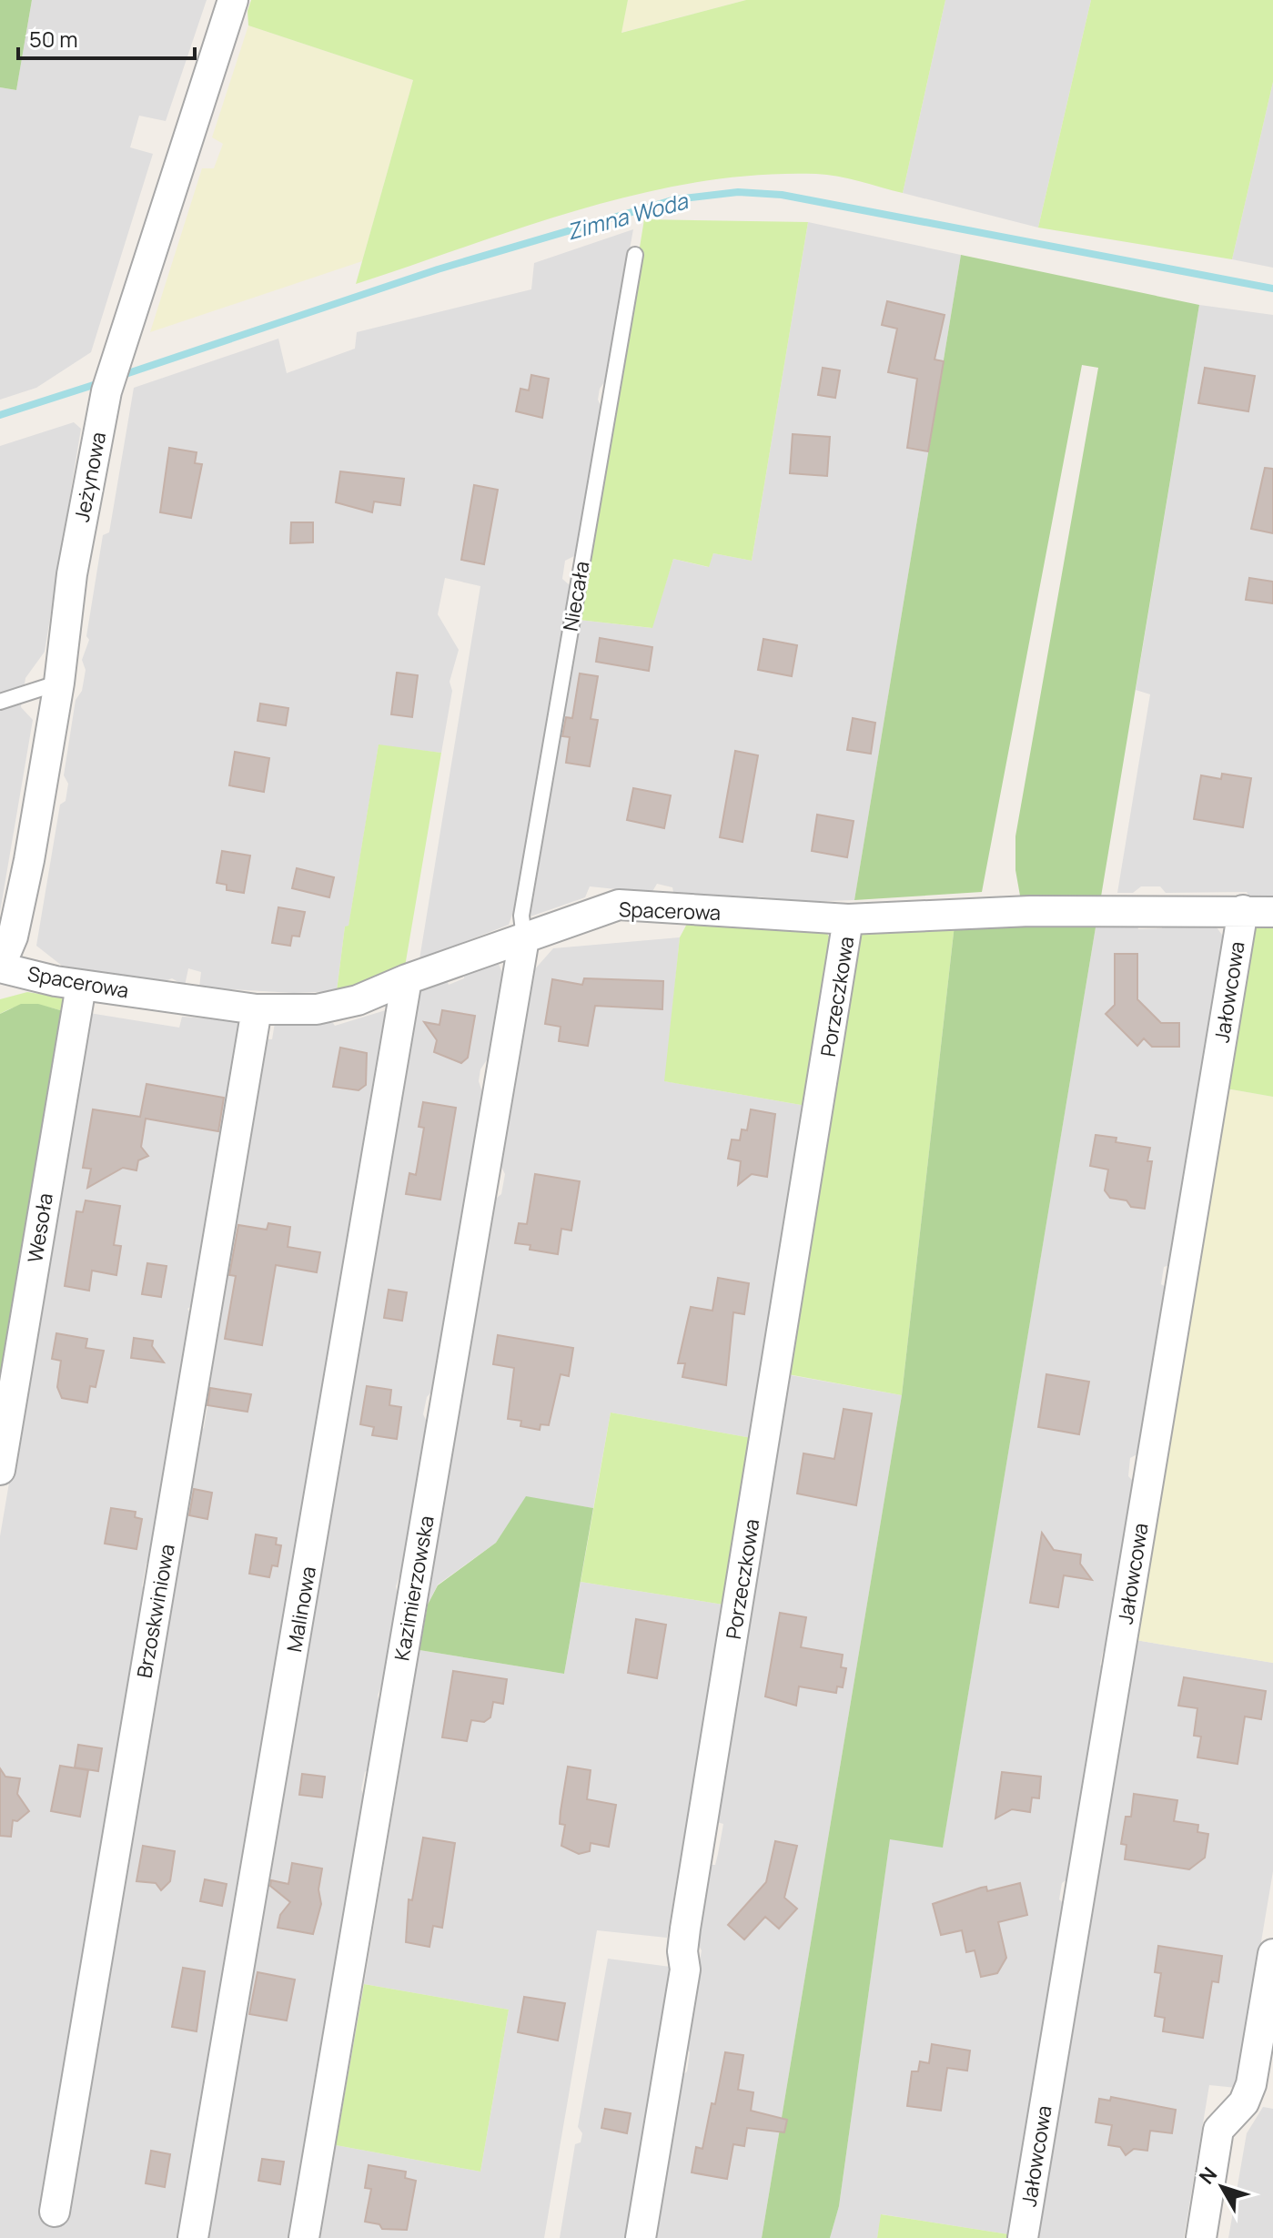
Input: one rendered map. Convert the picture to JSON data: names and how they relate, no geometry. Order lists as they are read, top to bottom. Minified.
{"streets":{"street":["Jeżynowa","Spacerowa","Jałowcowa","Porzeczkowa","Wesoła","Kazimierzowska","Malinowa","Brzoskwiniowa"],"lane":["Niecała"]},"crossings":[["Jeżynowa","Spacerowa"],["Niecała","Spacerowa"],["Niecała","Kazimierzowska"],["Spacerowa","Jałowcowa"],["Spacerowa","Porzeczkowa"],["Spacerowa","Wesoła"],["Spacerowa","Kazimierzowska"],["Spacerowa","Malinowa"],["Spacerowa","Brzoskwiniowa"]],"water":["Zimna Woda"],"scale_bar":"50 m","north":"top left"}
